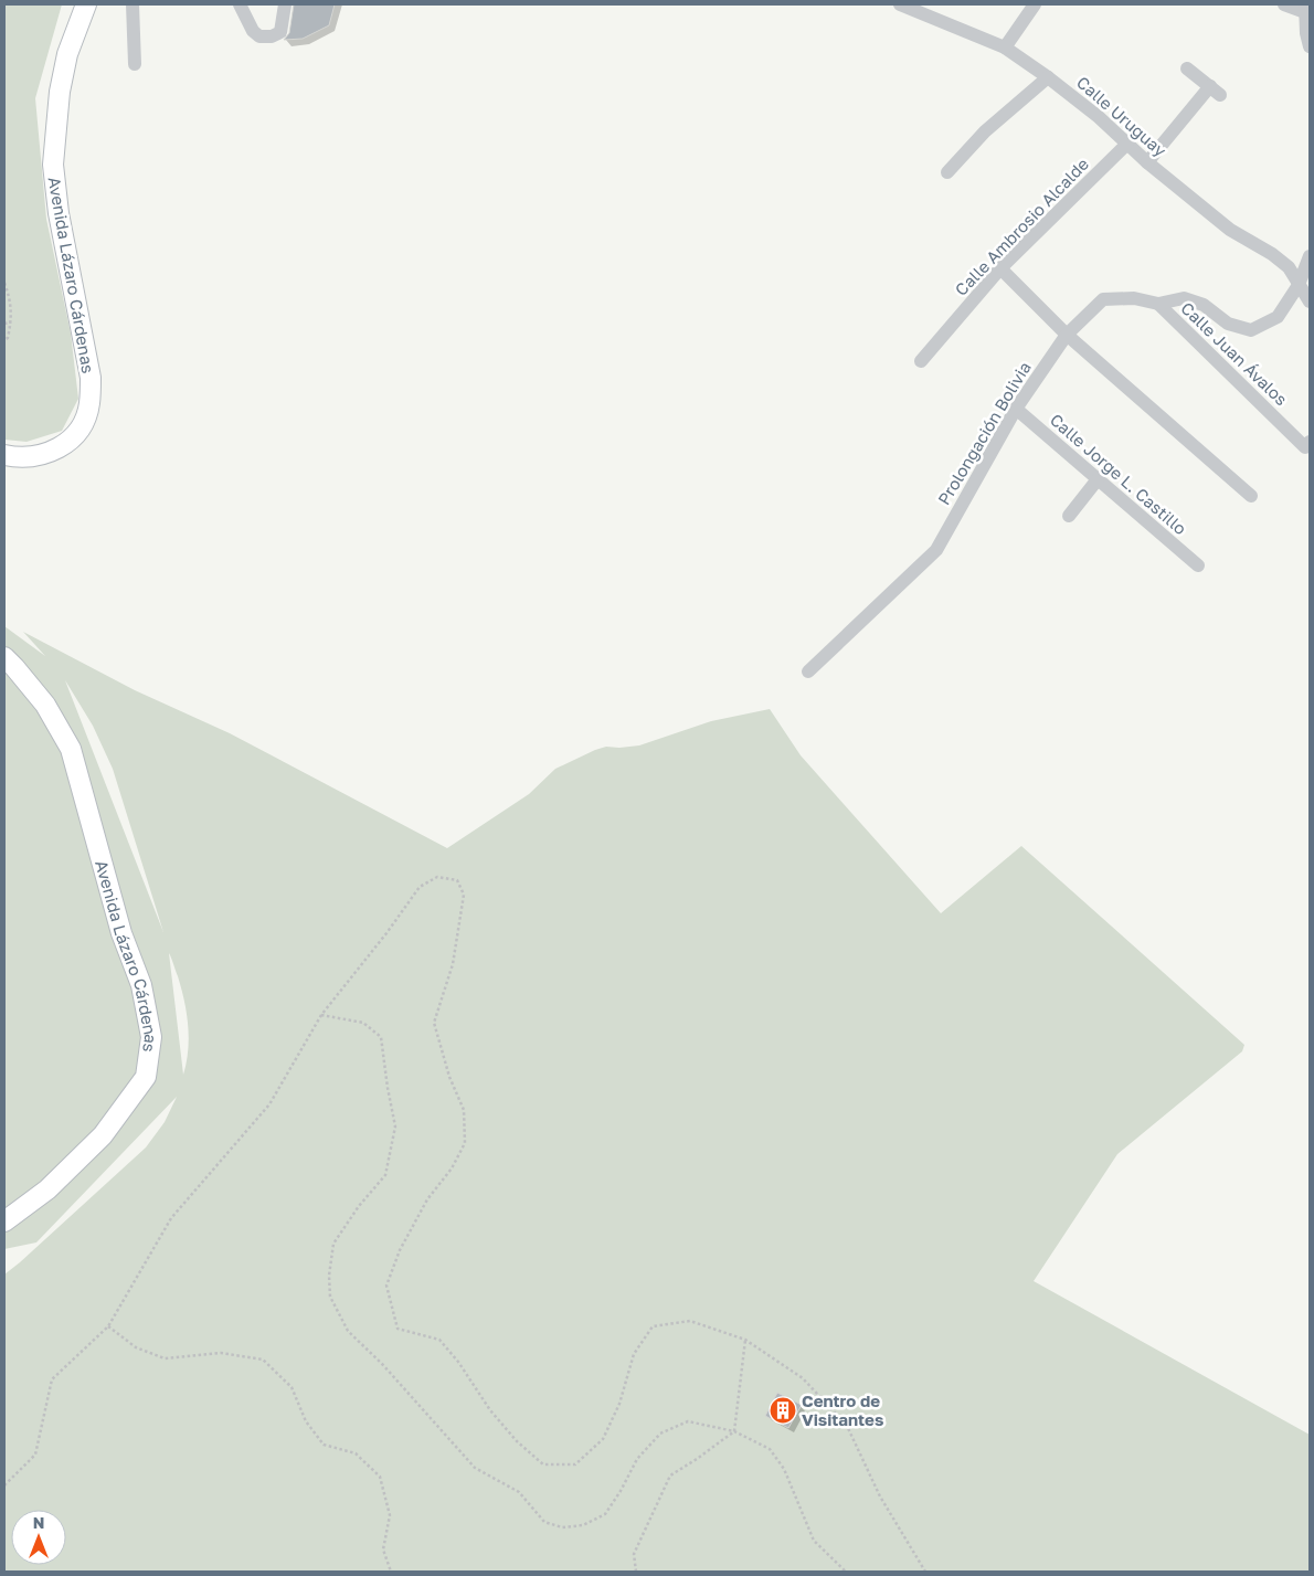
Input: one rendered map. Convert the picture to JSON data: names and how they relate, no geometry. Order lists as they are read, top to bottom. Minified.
{"streets":{"main road":["Avenida Lázaro Cárdenas"],"street":["Calle Uruguay","Calle Ambrosio Alcalde","Calle Juan Ávalos","Prolongación Bolivia","Calle Jorge L. Castillo"]},"crossings":[["Calle Uruguay","Calle Ambrosio Alcalde"],["Calle Uruguay","Prolongación Bolivia"],["Calle Juan Ávalos","Prolongación Bolivia"],["Prolongación Bolivia","Calle Jorge L. Castillo"]],"places":{"building":["Centro de Visitantes"]},"north":"top"}
